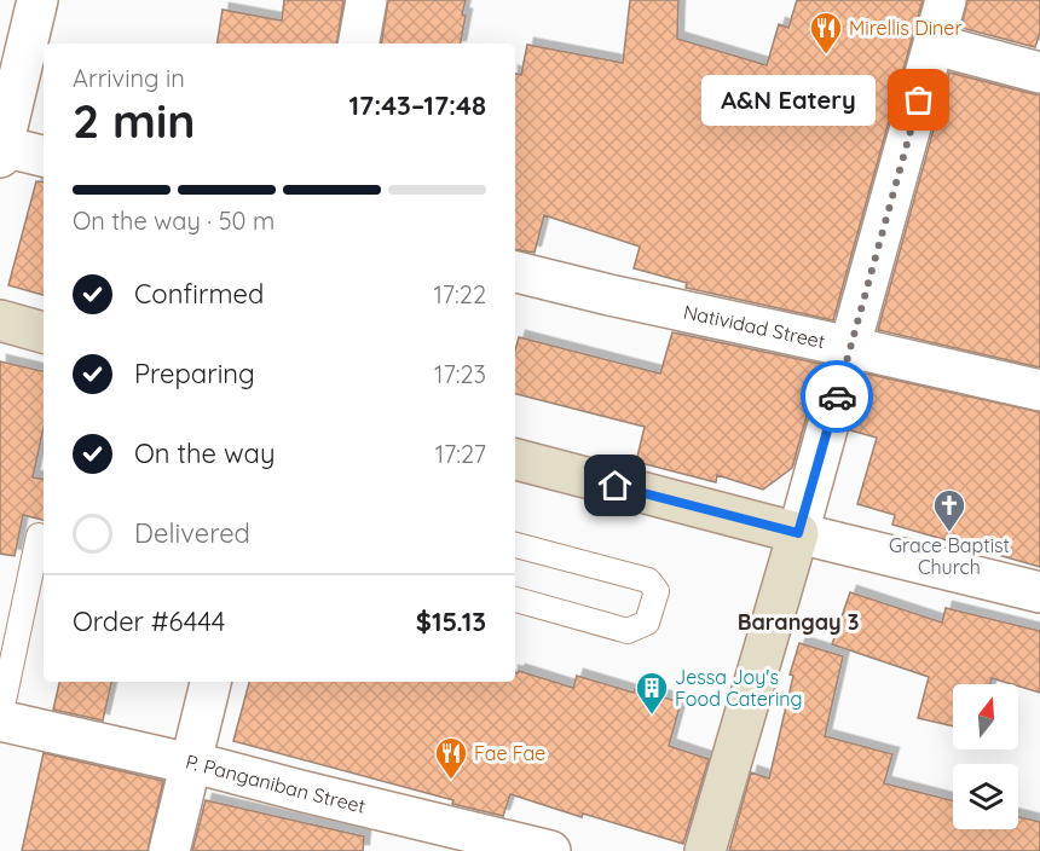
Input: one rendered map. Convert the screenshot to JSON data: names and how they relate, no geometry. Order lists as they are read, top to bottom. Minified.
{"streets":{"street":["Natividad Street","P. Panganiban Street"]},"districts":["Barangay 3"],"places":{"restaurant":["Mirellis Diner","Fae Fae"],"other":["A&N Eatery"],"church":["Grace Baptist Church"],"building":["Jessa Joy's Food Catering"]},"north":"top","page":{"heading":["2 min","Arriving in","17:43–17:48"],"panel":["Order #6444","$15.13"],"bubble":"A&N Eatery","bar":"On the way · 50 m","list":[["Confirmed","17:22"],["Preparing","17:23"],["On the way","17:27"],"Delivered"]}}
